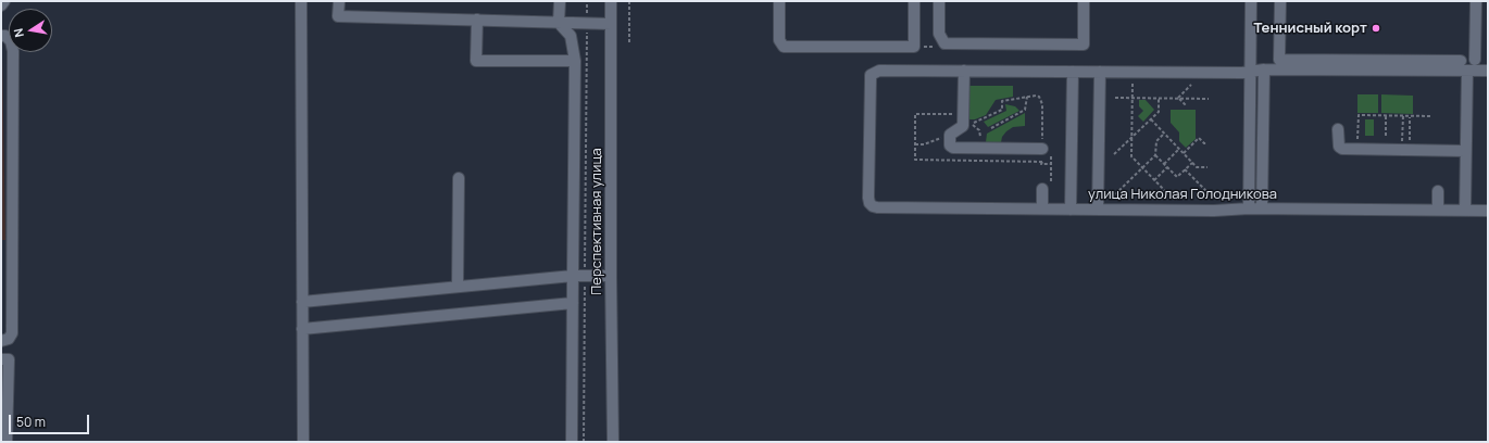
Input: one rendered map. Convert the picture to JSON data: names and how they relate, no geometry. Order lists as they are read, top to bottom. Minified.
{"streets":{"street":["улица Николая Голодникова","Перспективная улица"]},"places":["Теннисный корт"],"scale_bar":"50 m","north":"left"}
